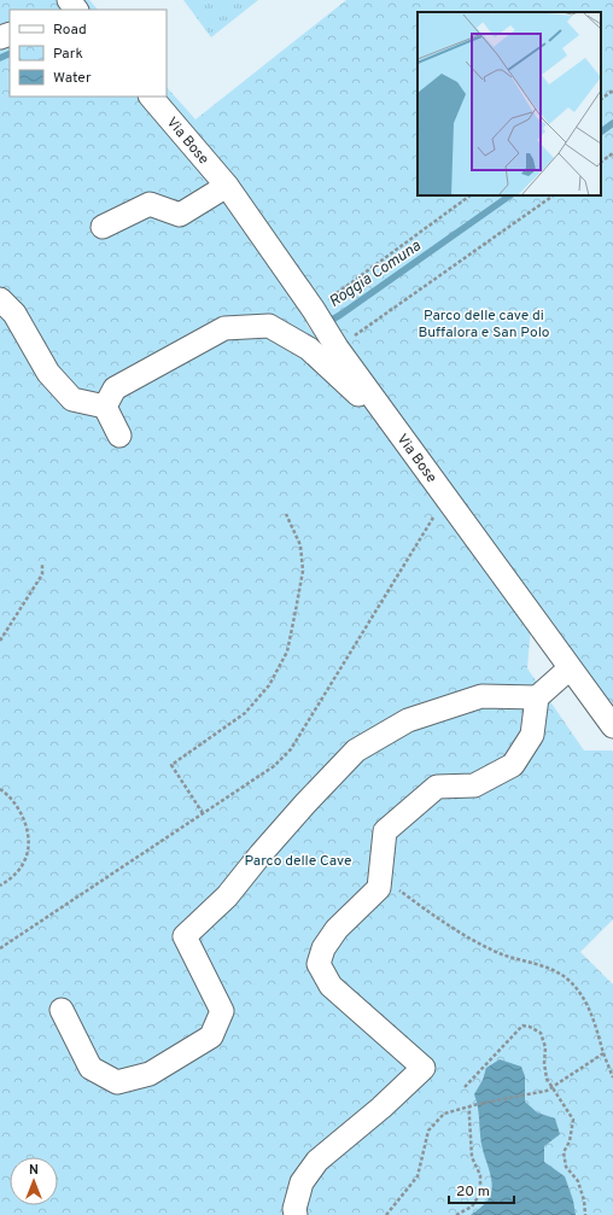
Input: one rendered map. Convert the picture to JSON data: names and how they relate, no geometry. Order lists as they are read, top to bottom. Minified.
{"streets":{"street":["Via Bose"]},"water":["Roggia Comuna"],"parks":["Parco delle cave di Buffalora e San Polo","Parco delle Cave"],"legend":["Road","Park","Water"],"scale_bar":"20 m","north":"top"}
